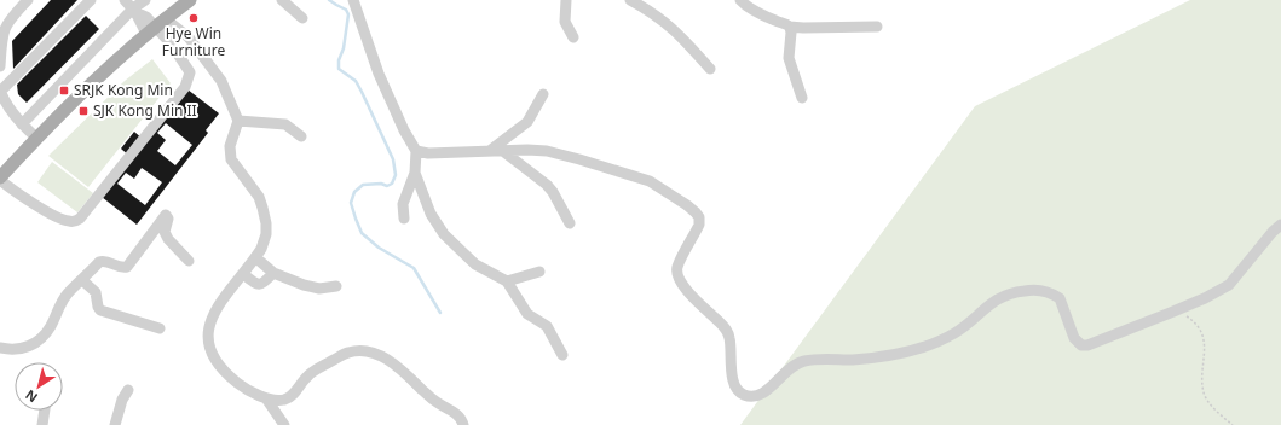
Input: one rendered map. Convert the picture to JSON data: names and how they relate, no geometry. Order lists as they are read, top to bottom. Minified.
{"places":{"other":["Hye Win Furniture"],"transit":["SRJK Kong Min","SJK Kong Min II"]},"north":"bottom left"}
